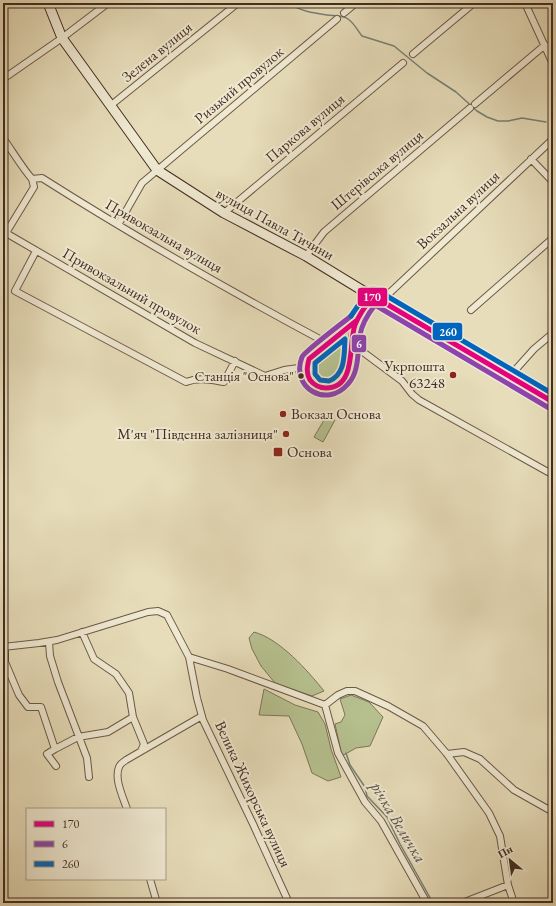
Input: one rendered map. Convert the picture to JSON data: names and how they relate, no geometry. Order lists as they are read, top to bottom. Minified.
{"streets":{"main road":["вулиця Павла Тичини"],"street":["Зелена вулиця","Ризький провулок","Паркова вулиця","Штерівська вулиця","Вокзальна вулиця","Привокзальна вулиця","Привокзальний провулок","Велика Жихорська вулиця"]},"crossings":[["Зелена вулиця","вулиця Павла Тичини"],["Ризький провулок","вулиця Павла Тичини"],["Ризький провулок","Привокзальна вулиця"],["Паркова вулиця","вулиця Павла Тичини"],["Штерівська вулиця","вулиця Павла Тичини"],["Вокзальна вулиця","вулиця Павла Тичини"],["Привокзальна вулиця","Привокзальний провулок"]],"water":["річка Величка"],"places":{"other":["Укрпошта 63248","Станція \"Основа\"","Вокзал Основа","М'яч \"Південна залізниця\""],"transit":["Основа"]},"lines":["transit line 260","transit line 170","transit line 6"],"legend":["170","6","260"],"north":"top left"}
